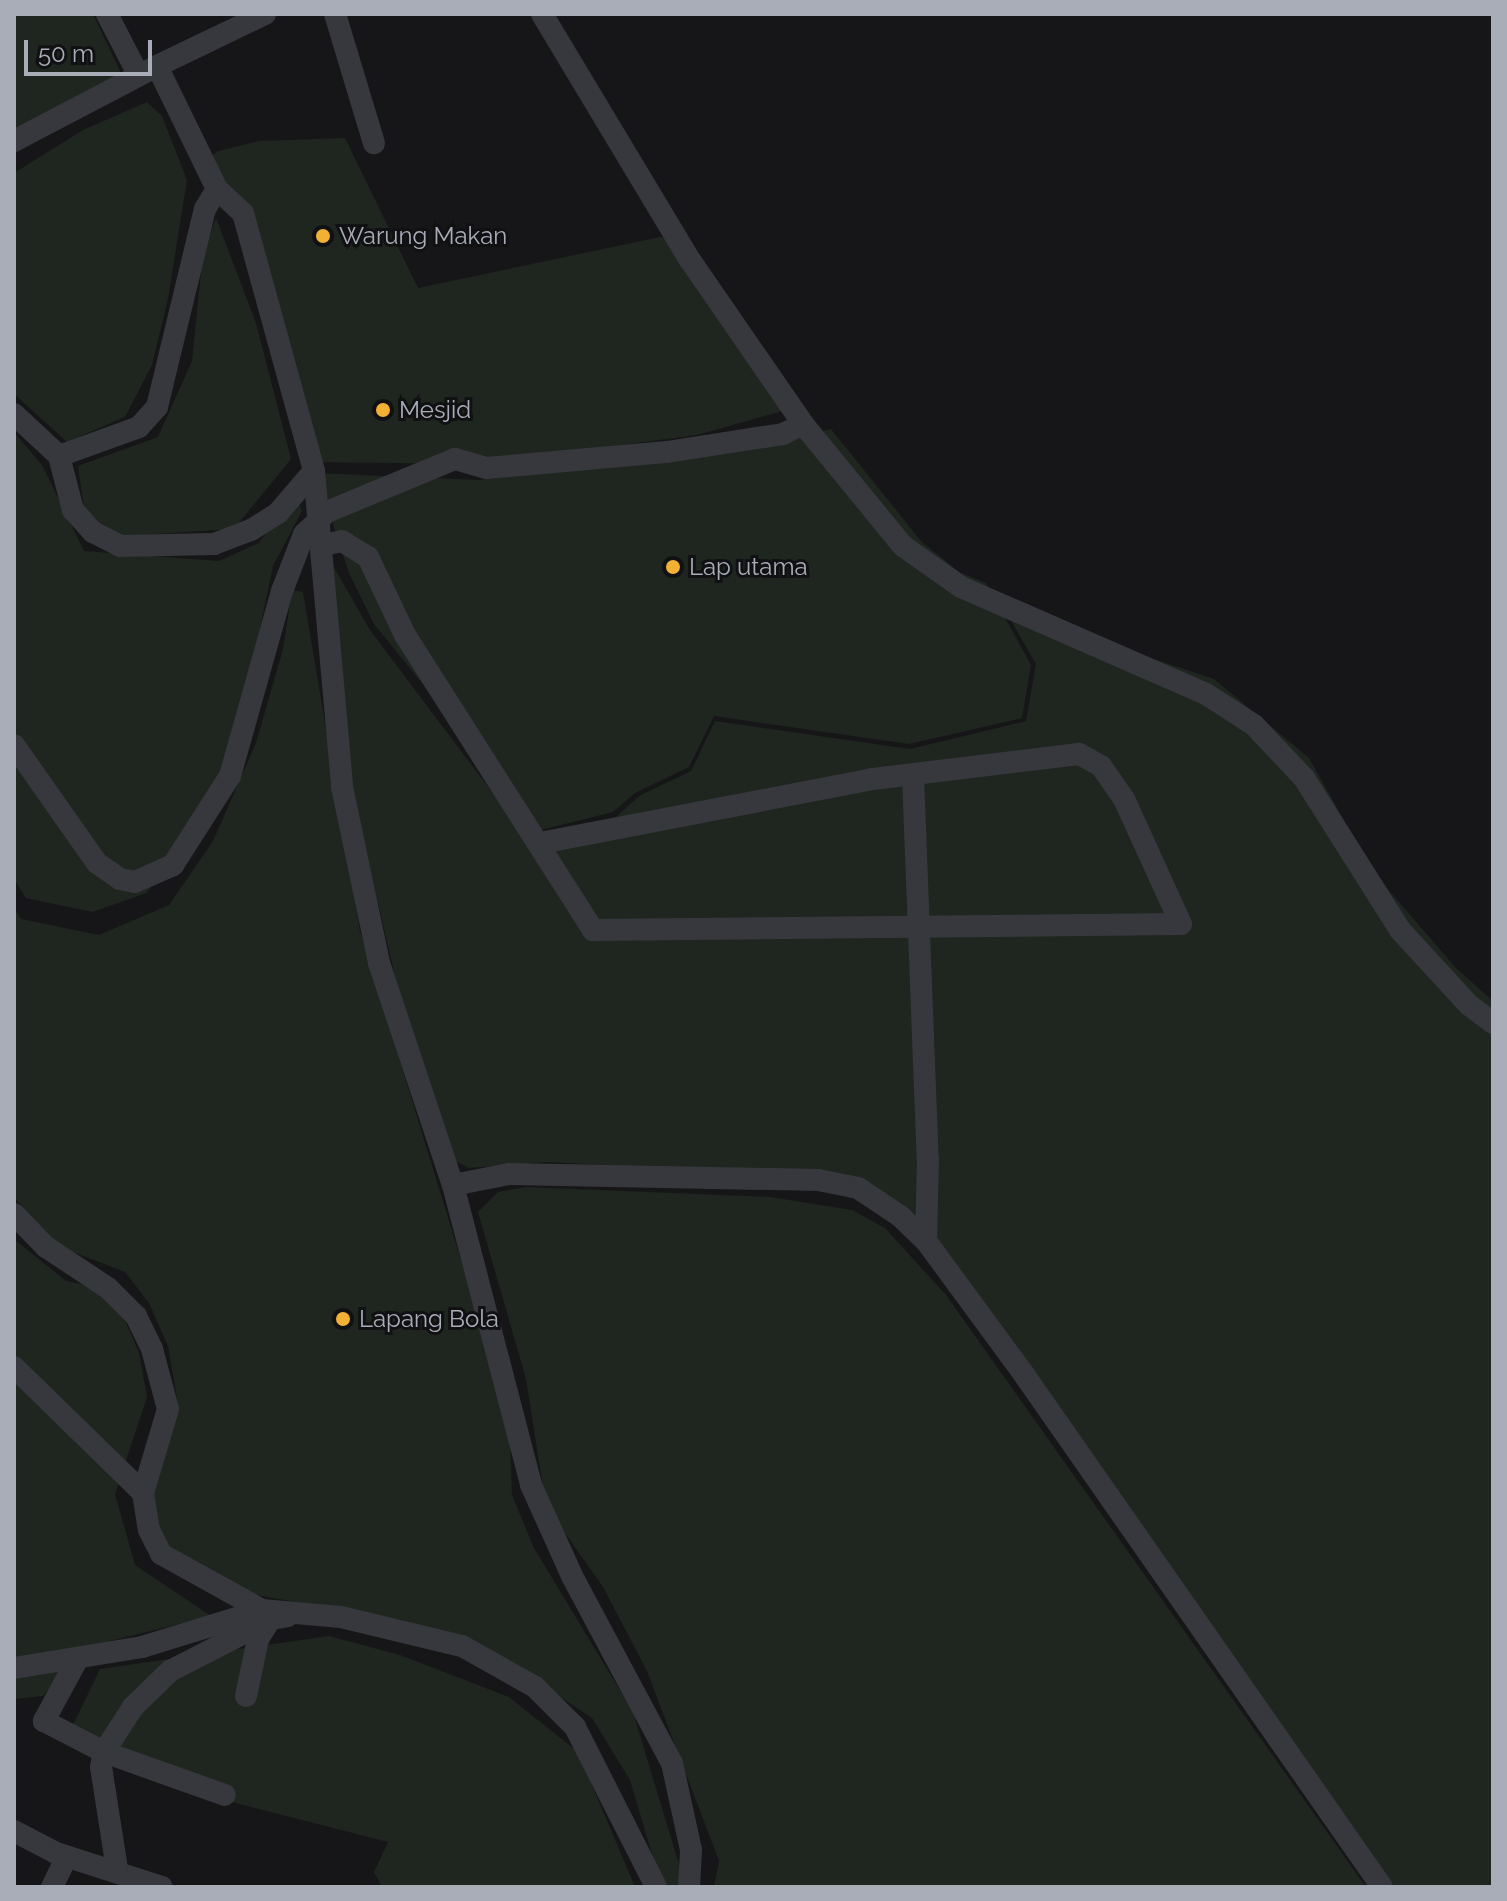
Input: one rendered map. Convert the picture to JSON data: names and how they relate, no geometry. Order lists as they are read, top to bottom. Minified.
{"places":["Warung Makan","Mesjid","Lap utama","Lapang Bola"],"scale_bar":"50 m"}
